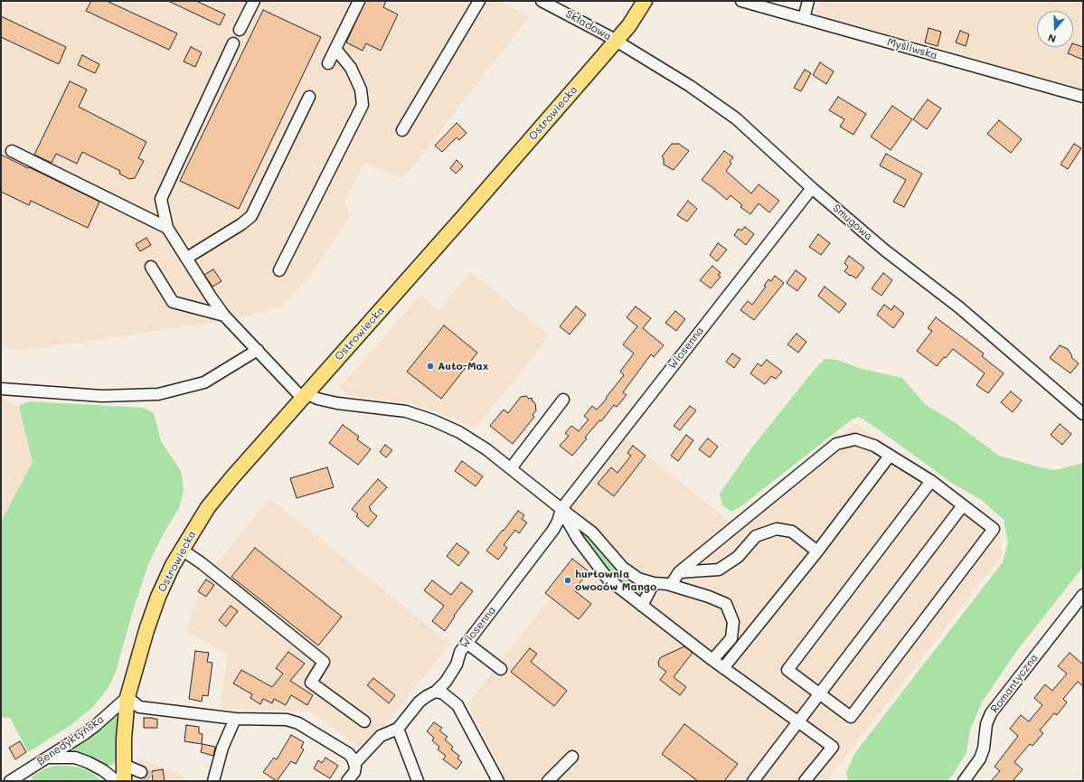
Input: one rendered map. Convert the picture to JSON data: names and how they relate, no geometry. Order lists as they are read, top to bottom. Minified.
{"streets":{"main road":["Ostrowiecka"],"street":["Składowa","Myśliwska","Smugowa","Wiosenna","Romantyczna","Benedyktyńska"]},"crossings":[["Składowa","Ostrowiecka"],["Składowa","Smugowa"],["Ostrowiecka","Smugowa"],["Ostrowiecka","Benedyktyńska"],["Smugowa","Wiosenna"]],"places":["Auto-Max","hurtownia owoców Mango"],"north":"bottom"}
